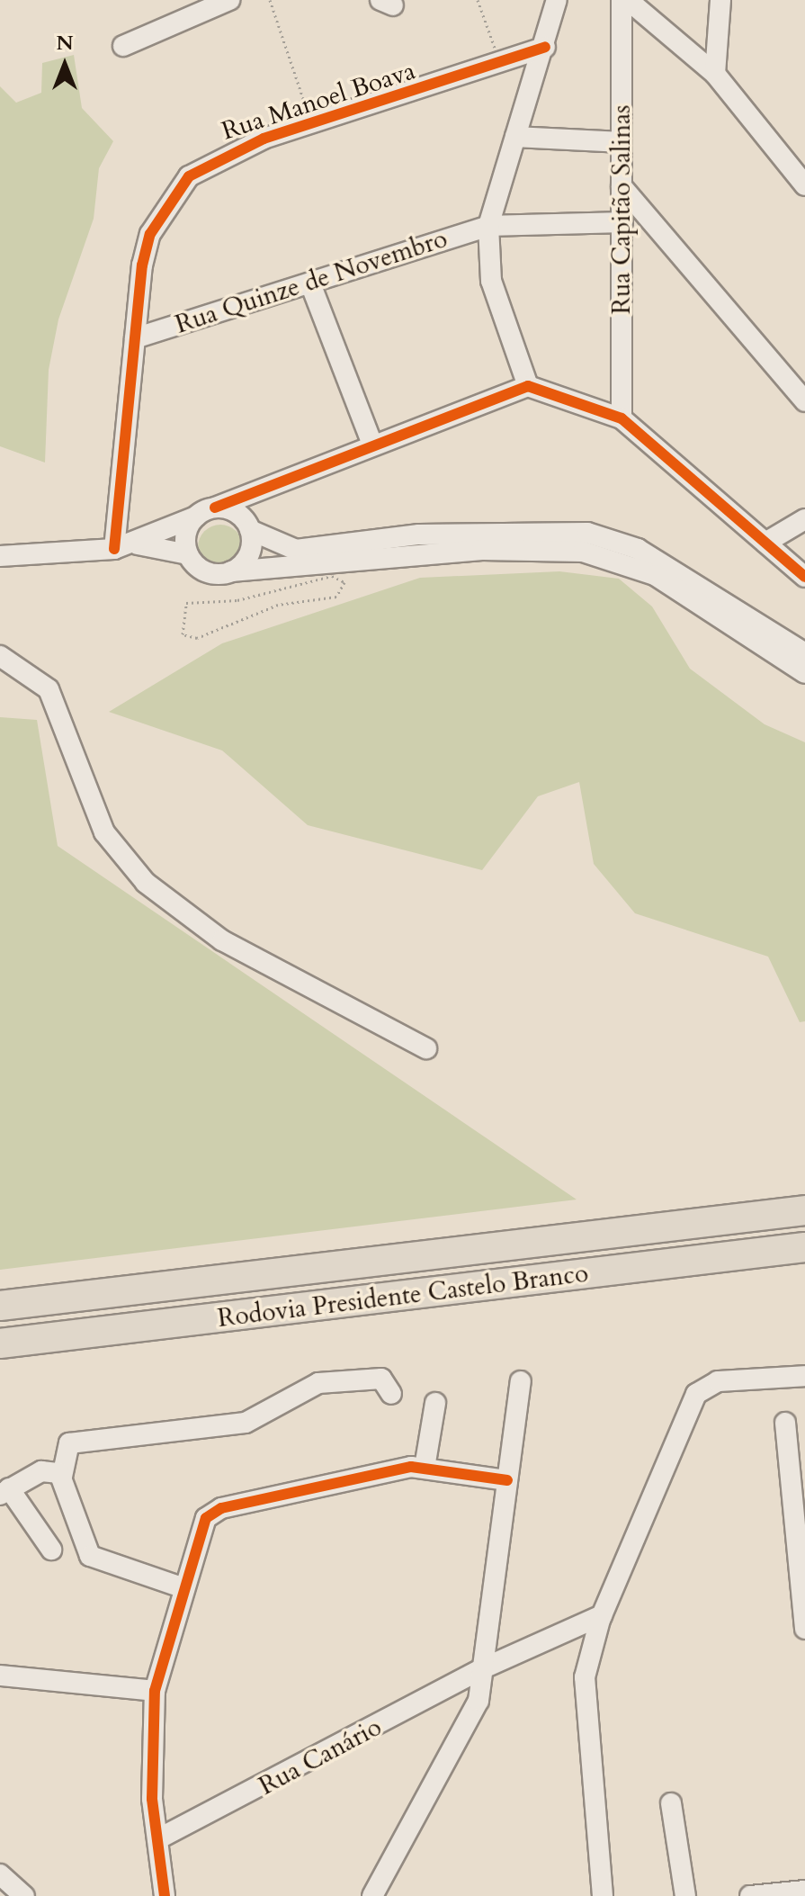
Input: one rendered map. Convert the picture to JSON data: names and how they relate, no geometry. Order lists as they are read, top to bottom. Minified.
{"streets":{"highway":["Rodovia Presidente Castelo Branco"],"street":["Rua Manoel Boava","Rua Capitão Salinas","Rua Quinze de Novembro","Rua Canário"]},"crossings":[["Rua Manoel Boava","Rua Quinze de Novembro"],["Rua Capitão Salinas","Rua Quinze de Novembro"]],"north":"top"}
